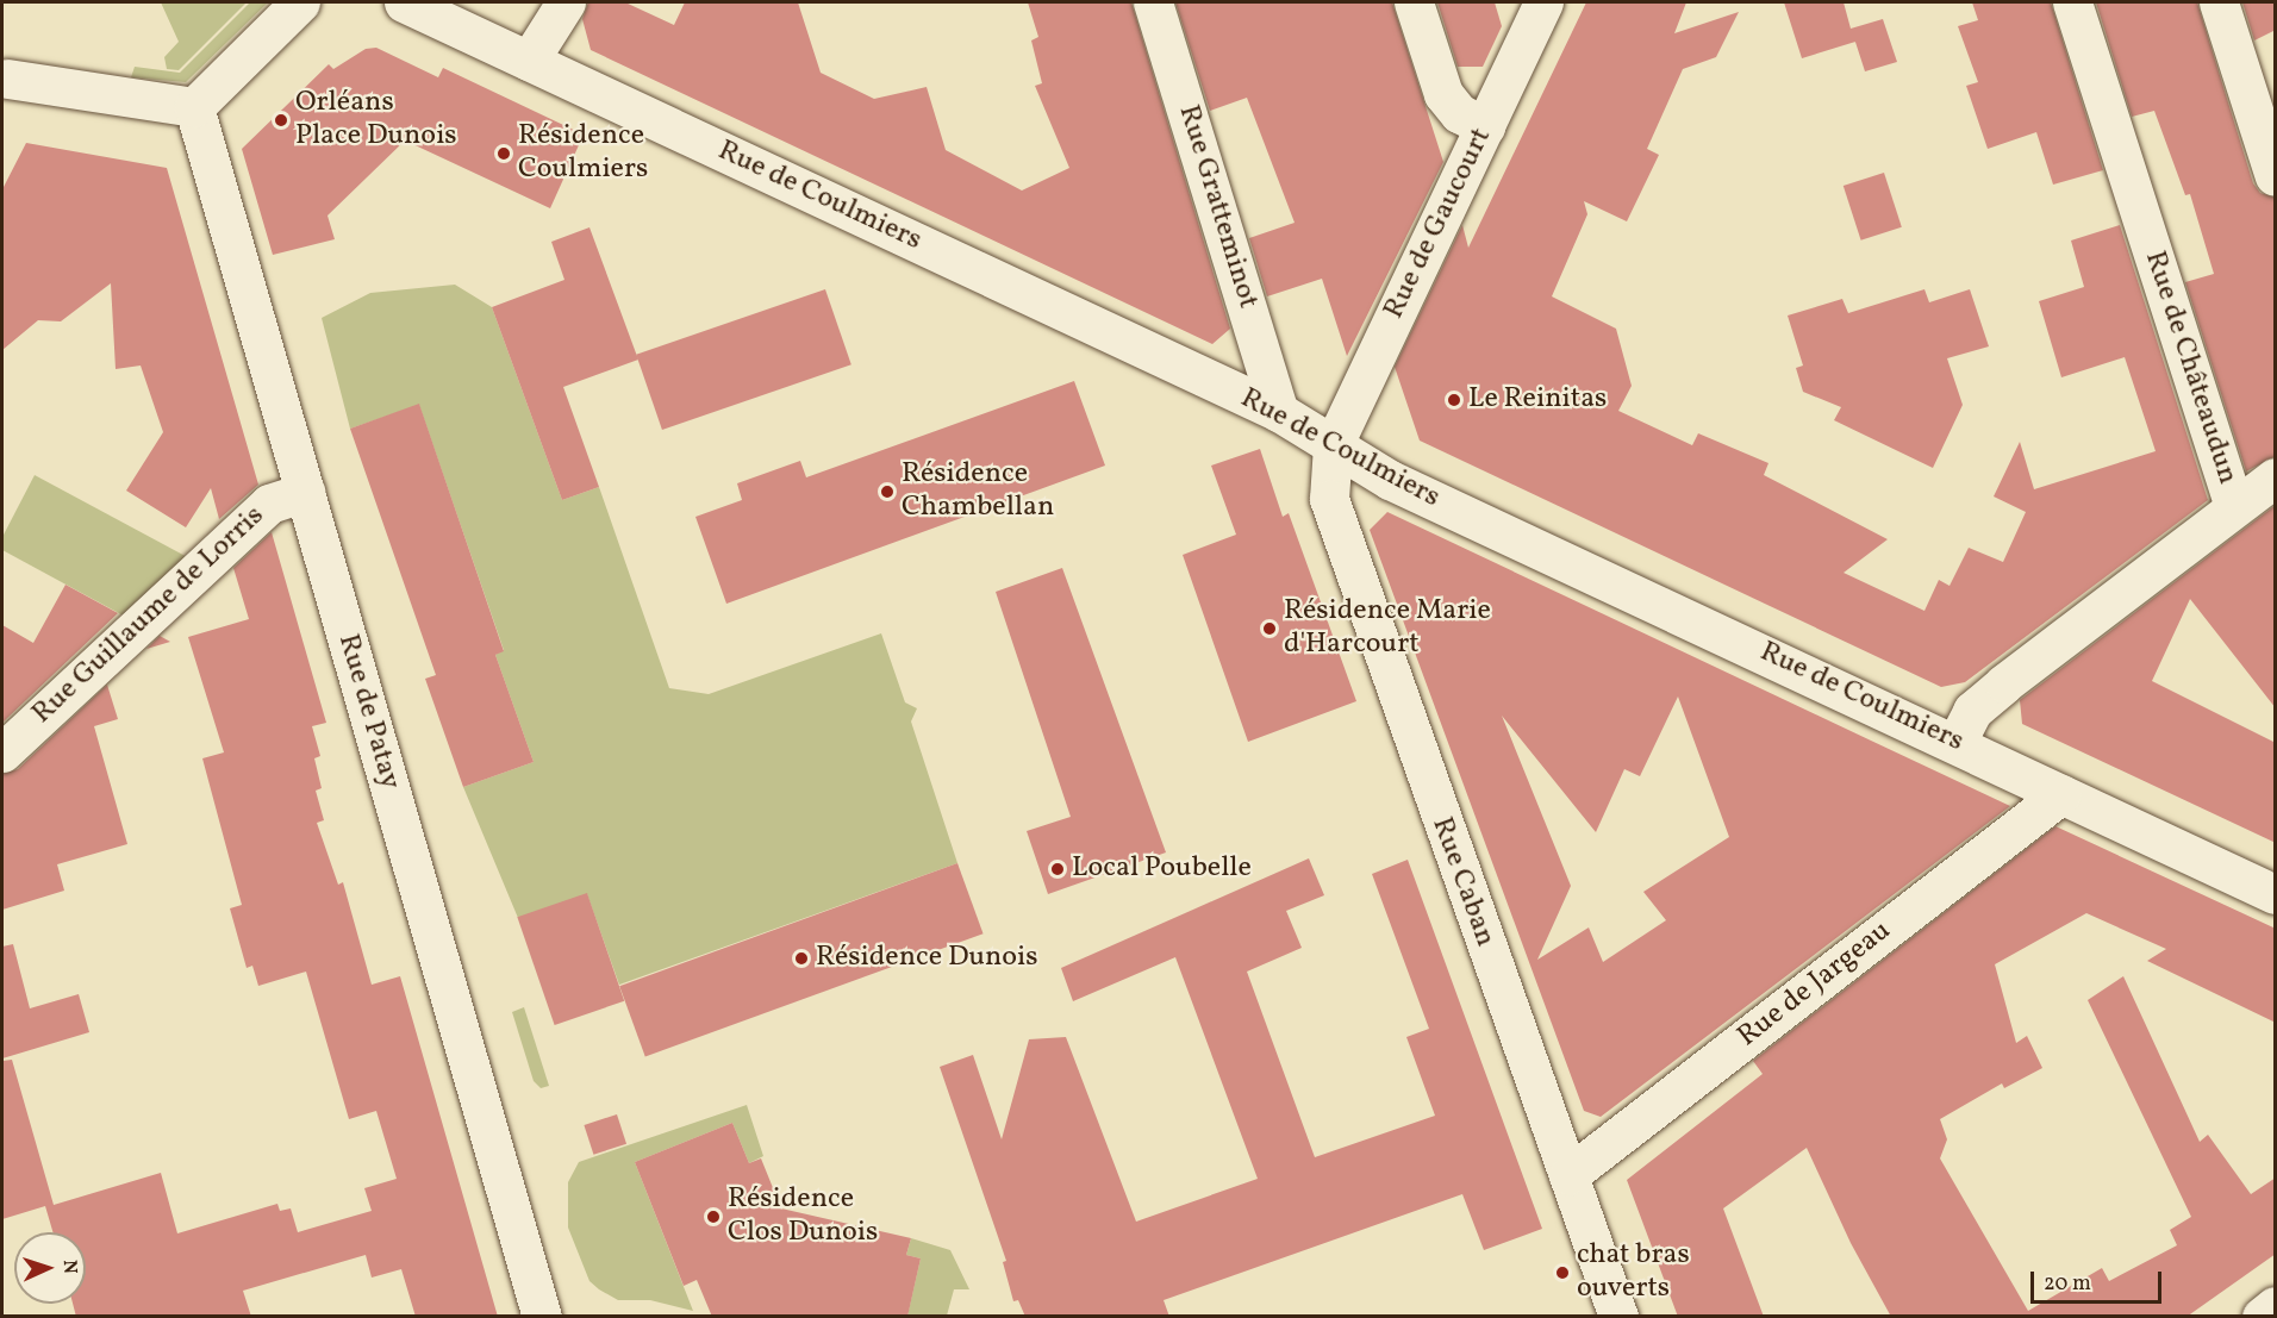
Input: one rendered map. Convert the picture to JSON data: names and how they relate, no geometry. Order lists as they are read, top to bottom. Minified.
{"streets":{"street":["Rue de Coulmiers","Rue Gratteminot","Rue de Gaucourt","Rue de Châteaudun","Rue Guillaume de Lorris","Rue de Patay","Rue Caban","Rue de Jargeau"]},"crossings":[["Rue de Coulmiers","Rue Gratteminot"],["Rue de Coulmiers","Rue de Gaucourt"],["Rue de Coulmiers","Rue de Châteaudun"],["Rue de Coulmiers","Rue Caban"],["Rue de Coulmiers","Rue de Jargeau"],["Rue de Gaucourt","Rue Caban"],["Rue Guillaume de Lorris","Rue de Patay"],["Rue Caban","Rue de Jargeau"]],"places":["Orléans Place Dunois","Résidence Coulmiers","Le Reinitas","Résidence Chambellan","Résidence Marie d'Harcourt","Local Poubelle","Résidence Dunois","Résidence Clos Dunois","chat bras ouverts"],"scale_bar":"20 m","north":"right"}
